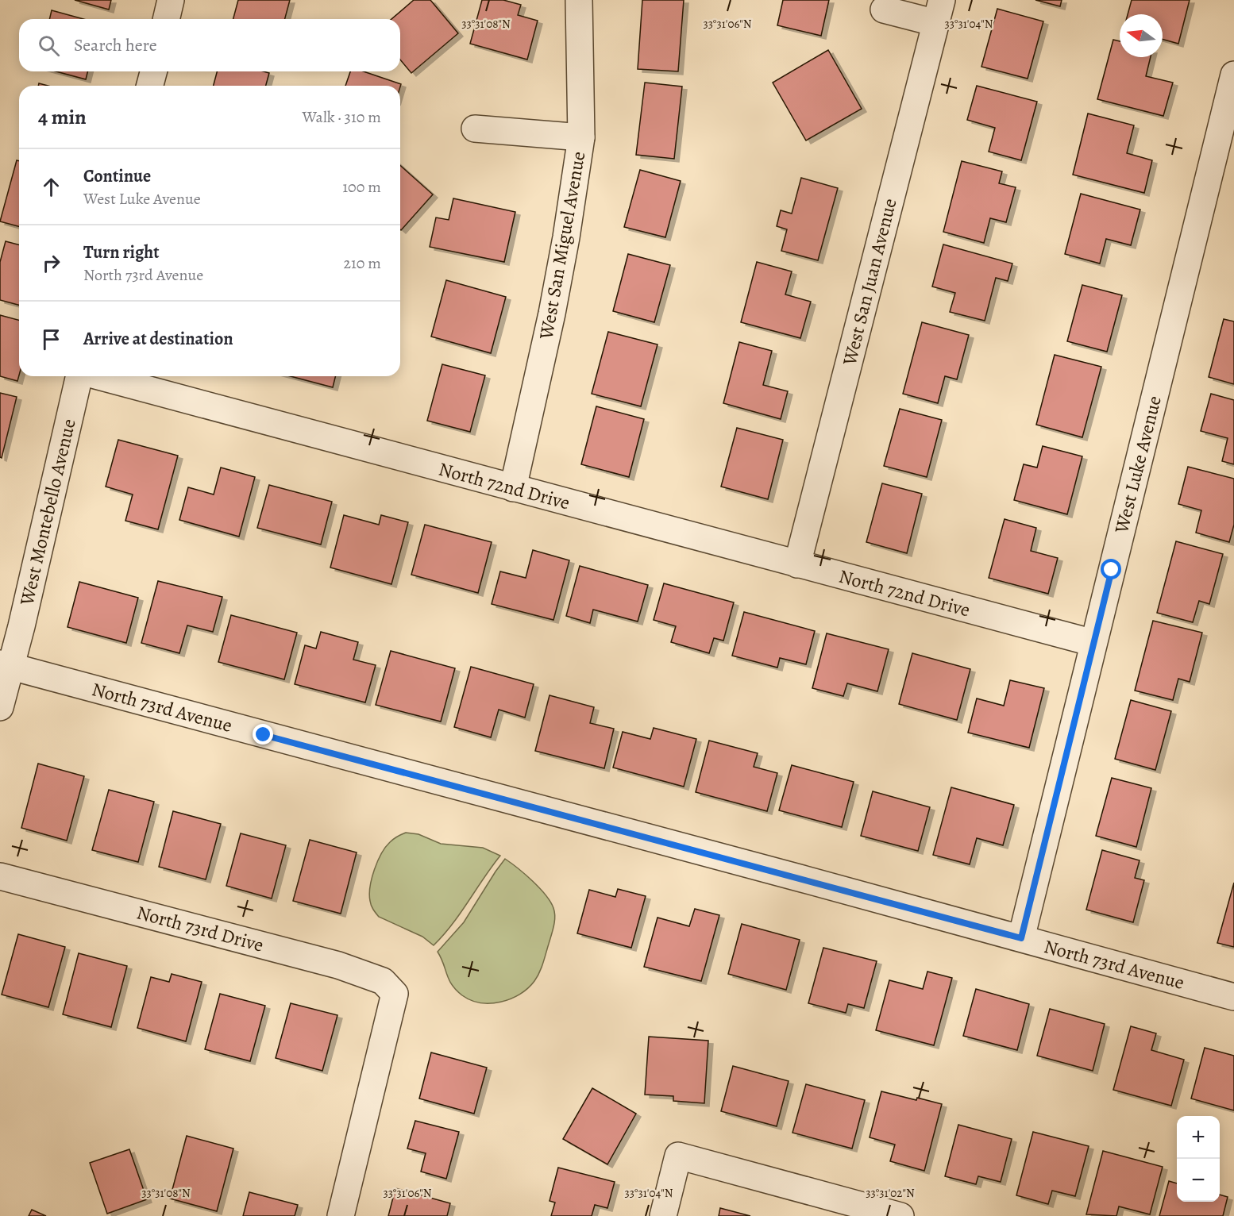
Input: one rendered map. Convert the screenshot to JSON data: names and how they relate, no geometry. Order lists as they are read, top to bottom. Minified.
{"streets":{"street":["West San Miguel Avenue","West San Juan Avenue","West Luke Avenue","North 72nd Drive","West Montebello Avenue","North 73rd Avenue","North 73rd Drive"]},"crossings":[["West San Miguel Avenue","North 72nd Drive"],["West San Juan Avenue","North 72nd Drive"],["West Luke Avenue","North 72nd Drive"],["West Luke Avenue","North 73rd Avenue"],["West Montebello Avenue","North 73rd Avenue"]],"north":"left","page":{"search":"Search here","heading":["4 min","Walk · 310 m"],"list":[["Continue","West Luke Avenue","100 m"],["Turn right","North 73rd Avenue","210 m"],"Arrive at destination"],"map_buttons":["+","−"]},"coordinates":["33°31'08\"N","33°31'06\"N","33°31'04\"N","33°31'02\"N"]}
